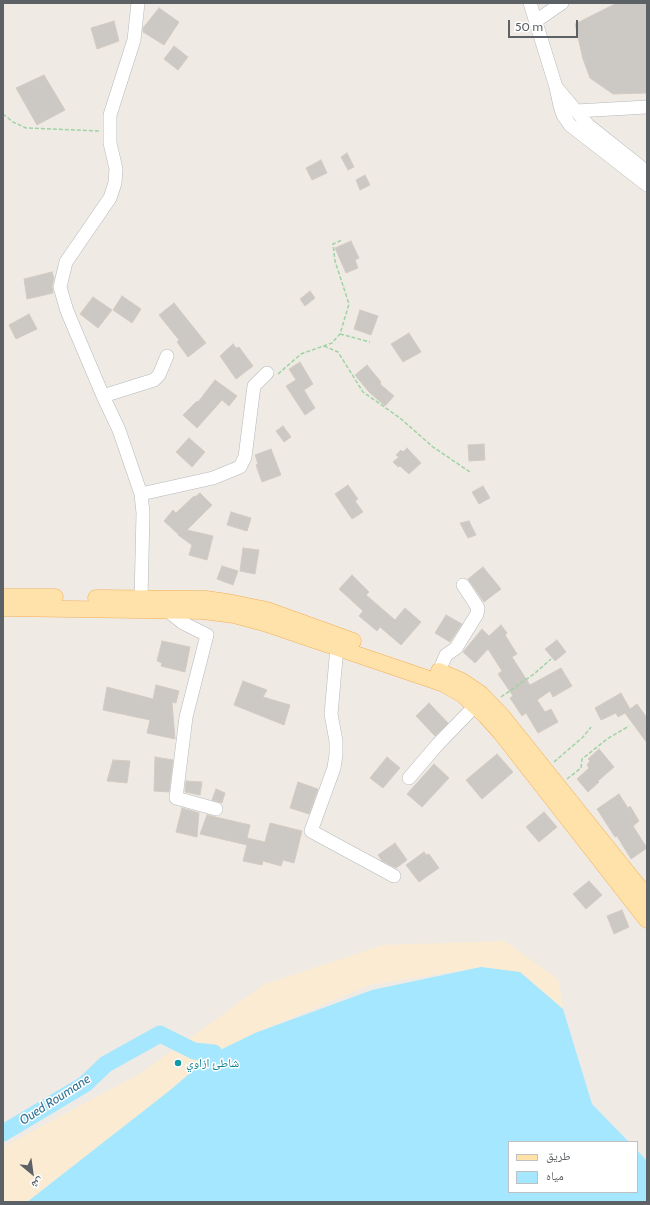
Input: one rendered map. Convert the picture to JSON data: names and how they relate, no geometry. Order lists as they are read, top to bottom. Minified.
{"water":["Oued Roumane"],"places":["شاطئ ازاوي"],"legend":["طريق","مياه"],"scale_bar":"50 m","north":"bottom right"}
